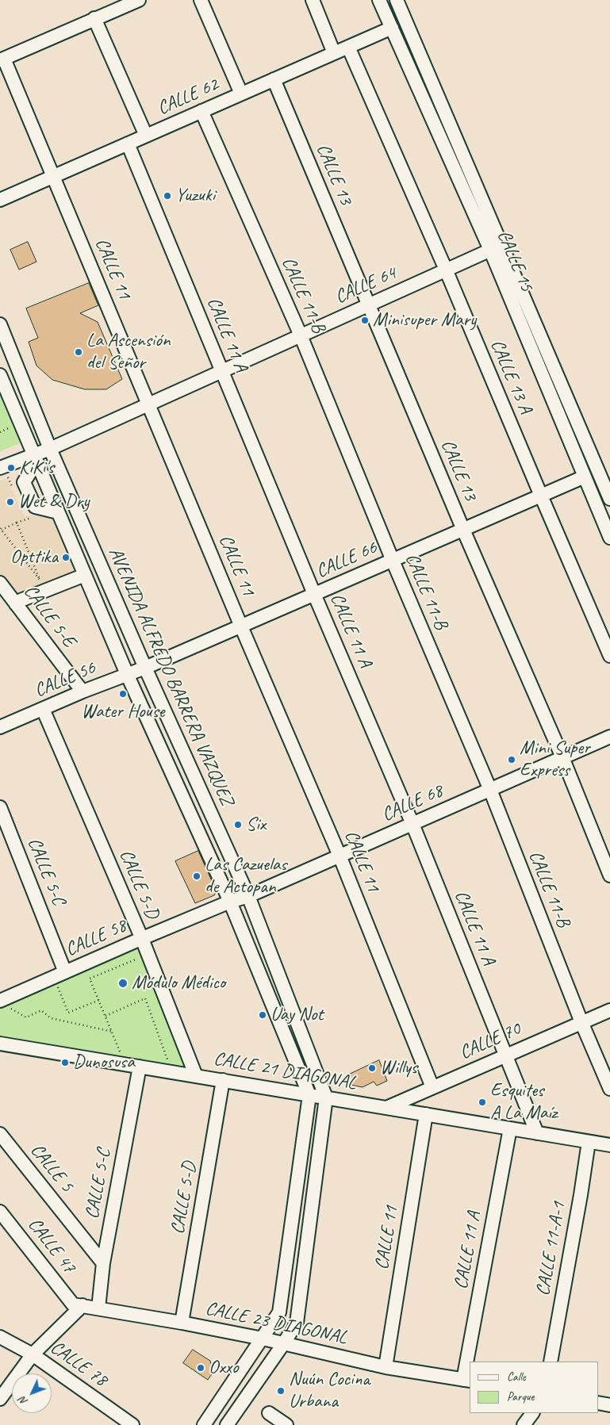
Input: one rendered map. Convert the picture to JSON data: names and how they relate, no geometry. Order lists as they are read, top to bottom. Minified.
{"streets":{"street":["CALLE 62","CALLE 13","CALLE 15","CALLE 11","CALLE 64","CALLE 11-B","CALLE 11 A","CALLE 13 A","CALLE 66","CALLE 5-E","AVENIDA ALFREDO BARRERA VAZQUEZ","CALLE 56","CALLE 68","CALLE 5-C","CALLE 5-D","CALLE 58","CALLE 70","CALLE 21 DIAGONAL","CALLE 5","CALLE 47","CALLE 11-A-1","CALLE 23 DIAGONAL","CALLE 78"]},"crossings":[["CALLE 62","CALLE 13"],["CALLE 62","CALLE 15"],["CALLE 62","CALLE 11"],["CALLE 62","CALLE 11-B"],["CALLE 62","CALLE 11 A"],["CALLE 62","CALLE 13 A"],["CALLE 13","CALLE 64"],["CALLE 13","CALLE 66"],["CALLE 13","CALLE 68"],["CALLE 15","CALLE 64"],["CALLE 15","CALLE 66"],["CALLE 11","CALLE 64"],["CALLE 11","CALLE 66"],["CALLE 11","CALLE 68"],["CALLE 11","CALLE 70"],["CALLE 11","CALLE 21 DIAGONAL"],["CALLE 11","CALLE 23 DIAGONAL"],["CALLE 64","CALLE 11-B"],["CALLE 64","CALLE 11 A"],["CALLE 64","CALLE 13 A"],["CALLE 64","AVENIDA ALFREDO BARRERA VAZQUEZ"],["CALLE 11-B","CALLE 66"],["CALLE 11-B","CALLE 68"],["CALLE 11-B","CALLE 70"],["CALLE 11 A","CALLE 66"],["CALLE 11 A","CALLE 68"],["CALLE 11 A","CALLE 70"],["CALLE 11 A","CALLE 21 DIAGONAL"],["CALLE 11 A","CALLE 23 DIAGONAL"],["CALLE 13 A","CALLE 66"],["CALLE 66","AVENIDA ALFREDO BARRERA VAZQUEZ"],["CALLE 66","CALLE 56"],["CALLE 5-E","CALLE 56"],["AVENIDA ALFREDO BARRERA VAZQUEZ","CALLE 56"],["AVENIDA ALFREDO BARRERA VAZQUEZ","CALLE 68"],["AVENIDA ALFREDO BARRERA VAZQUEZ","CALLE 58"],["AVENIDA ALFREDO BARRERA VAZQUEZ","CALLE 21 DIAGONAL"],["AVENIDA ALFREDO BARRERA VAZQUEZ","CALLE 23 DIAGONAL"],["CALLE 56","CALLE 5-D"],["CALLE 68","CALLE 58"],["CALLE 5-C","CALLE 58"],["CALLE 5-C","CALLE 21 DIAGONAL"],["CALLE 5-C","CALLE 5"],["CALLE 5-C","CALLE 23 DIAGONAL"],["CALLE 5-D","CALLE 58"],["CALLE 5-D","CALLE 21 DIAGONAL"],["CALLE 5-D","CALLE 23 DIAGONAL"],["CALLE 70","CALLE 21 DIAGONAL"],["CALLE 21 DIAGONAL","CALLE 11-A-1"],["CALLE 47","CALLE 23 DIAGONAL"]],"places":["Yuzuki","Minisuper Mary","La Ascensión del Señor","KiKi's","Wet & Dry","Opttika","Water House","Mini Super Express","Six","Las Cazuelas de Actopan","Módulo Médico","Uay Not","Dunosusa","Willys","Esquites A La Maíz","Oxxo","Nuún Cocina Urbana"],"legend":["Calle","Parque"],"north":"bottom left"}
